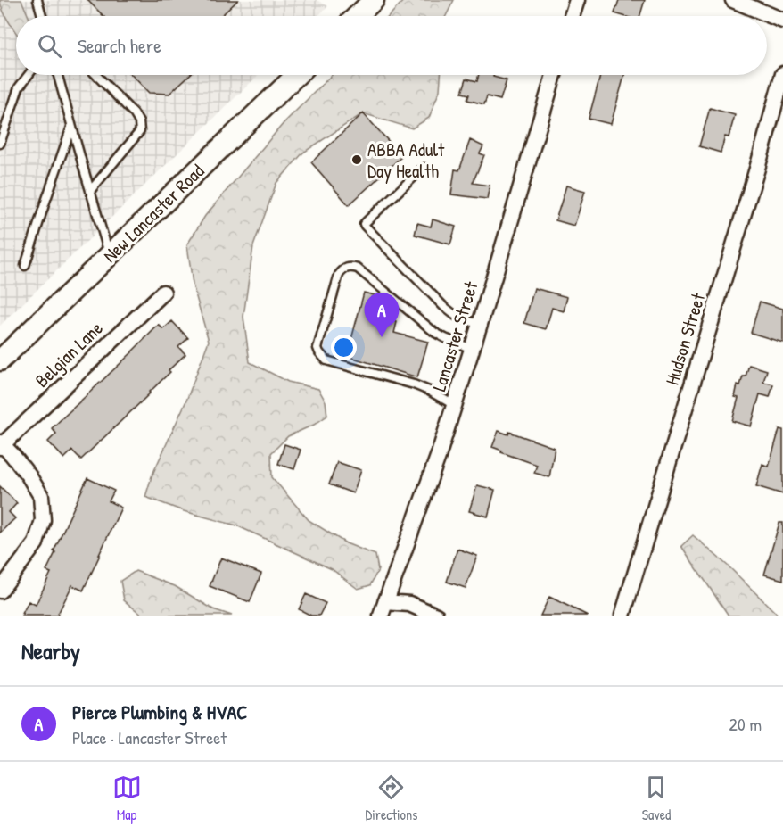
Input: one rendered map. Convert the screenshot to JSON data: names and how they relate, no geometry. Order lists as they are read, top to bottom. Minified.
{"streets":{"main road":["New Lancaster Road"],"street":["Lancaster Street","Hudson Street","Belgian Lane"]},"places":["ABBA Adult Day Health"],"page":{"search":"Search here","pins":"A","heading":"Nearby","list":[{"mark":"A","name":"Pierce Plumbing & HVAC","note":"Place · Lancaster Street","value":"20 m"}],"nav":["Map","Directions","Saved"]}}
